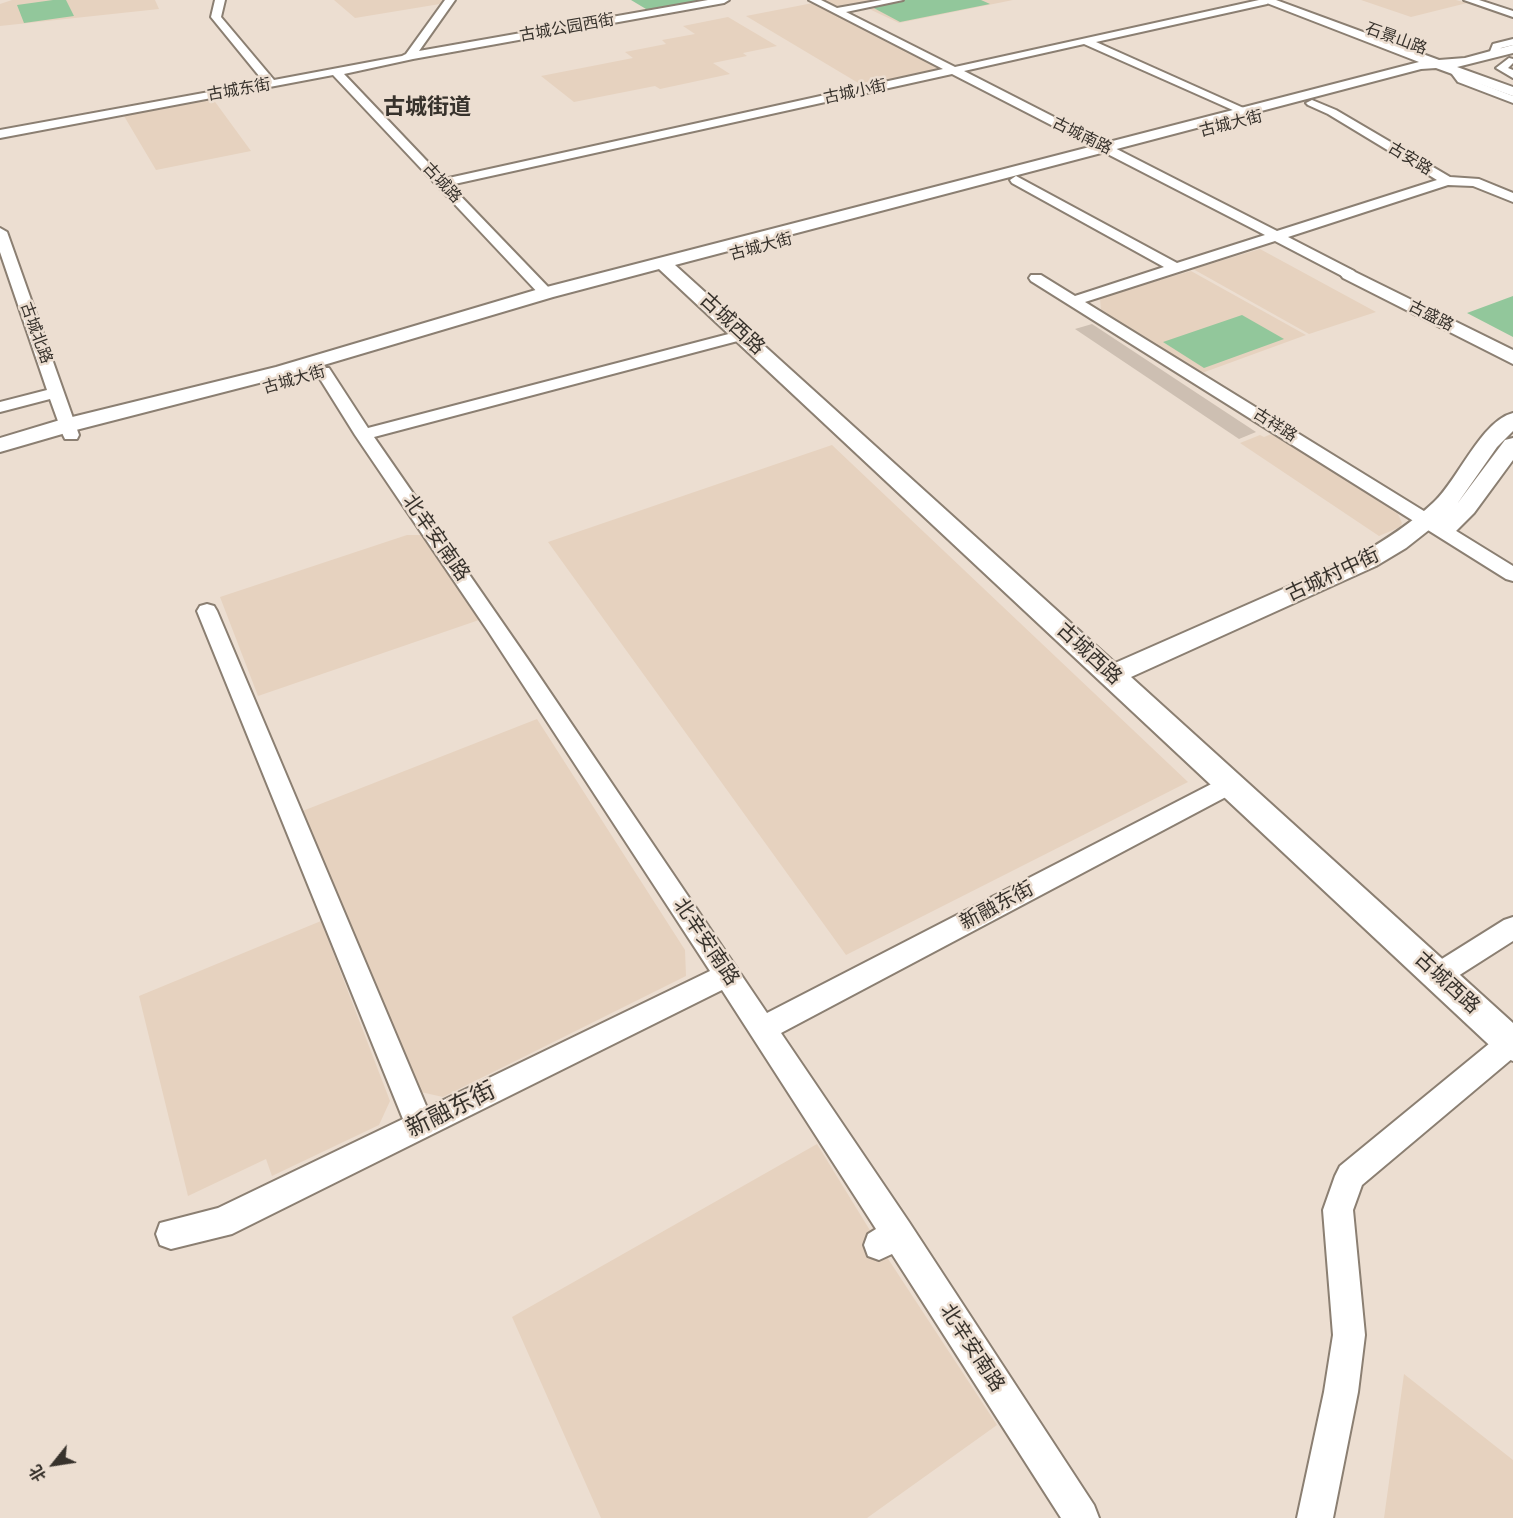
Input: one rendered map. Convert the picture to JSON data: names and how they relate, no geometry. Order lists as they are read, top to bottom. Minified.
{"streets":{"main road":["石景山路","古城大街","古盛路","古城西路","古城村中街"],"street":["古城公园西街","古城东街","古城小街","古城南路","古安路","古城路","古城北路","古祥路","北辛安南路","新融东街"]},"crossings":[["古城公园西街","古城东街"],["石景山路","古城小街"],["石景山路","古城大街"],["古城东街","古城路"],["古城小街","古城南路"],["古城小街","古城路"],["古城大街","古城南路"],["古城大街","古安路"],["古城大街","古城路"],["古城大街","古城西路"],["古城大街","古城北路"],["古城大街","北辛安南路"],["古城南路","古盛路"],["古城西路","古城村中街"],["古城西路","新融东街"],["古祥路","古城村中街"],["北辛安南路","新融东街"]],"districts":["古城街道"],"north":"bottom left"}
